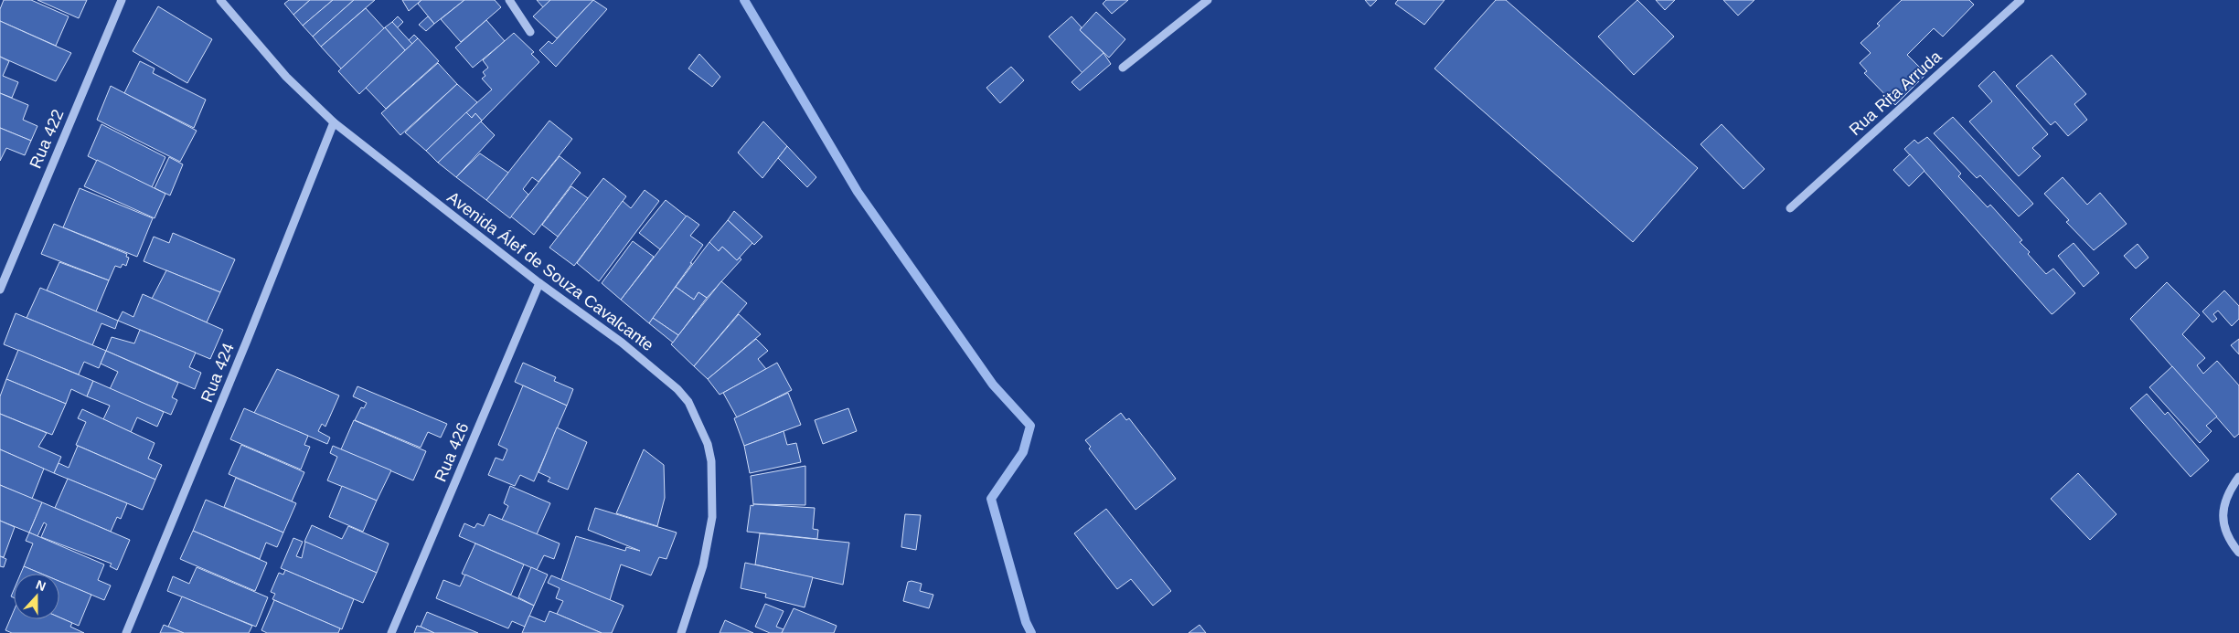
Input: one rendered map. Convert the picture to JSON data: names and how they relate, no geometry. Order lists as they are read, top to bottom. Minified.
{"streets":{"street":["Rua Rita Arruda","Rua 422","Avenida Álef de Souza Cavalcante","Rua 424","Rua 426"]},"crossings":[["Avenida Álef de Souza Cavalcante","Rua 424"],["Avenida Álef de Souza Cavalcante","Rua 426"]],"north":"top"}
